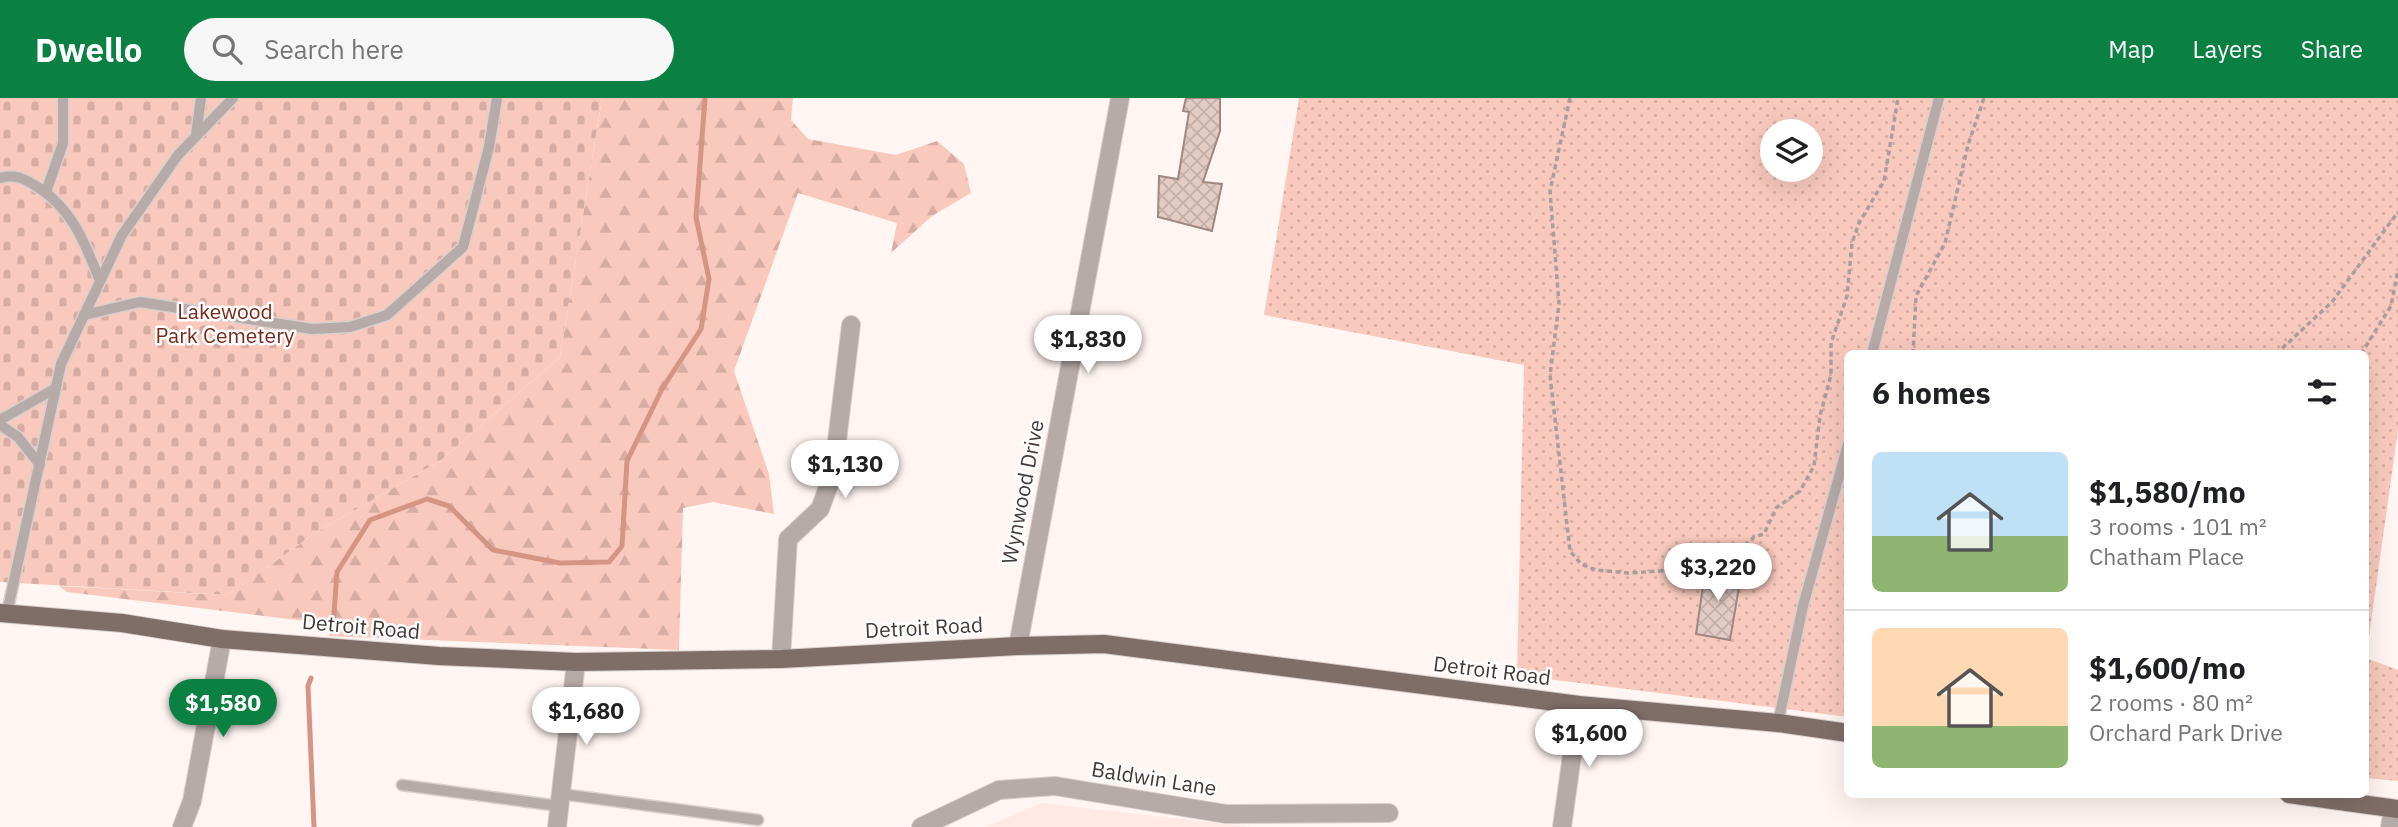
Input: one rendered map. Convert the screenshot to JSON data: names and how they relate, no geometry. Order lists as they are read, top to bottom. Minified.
{"streets":{"main road":["Detroit Road"],"street":["Wynwood Drive","Baldwin Lane"]},"crossings":[["Wynwood Drive","Detroit Road"]],"parks":["Lakewood Park Cemetery"],"page":{"header":"Dwello","search":"Search here","nav":["Map","Layers","Share"],"price":["$1,830","$1,130","$3,220","$1,580","$1,680","$1,600"],"heading":"6 homes","list":[{"name":"$1,580/mo","note":"3 rooms · 101 m² · Chatham Place"},{"name":"$1,600/mo","note":"2 rooms · 80 m² · Orchard Park Drive"}]}}
